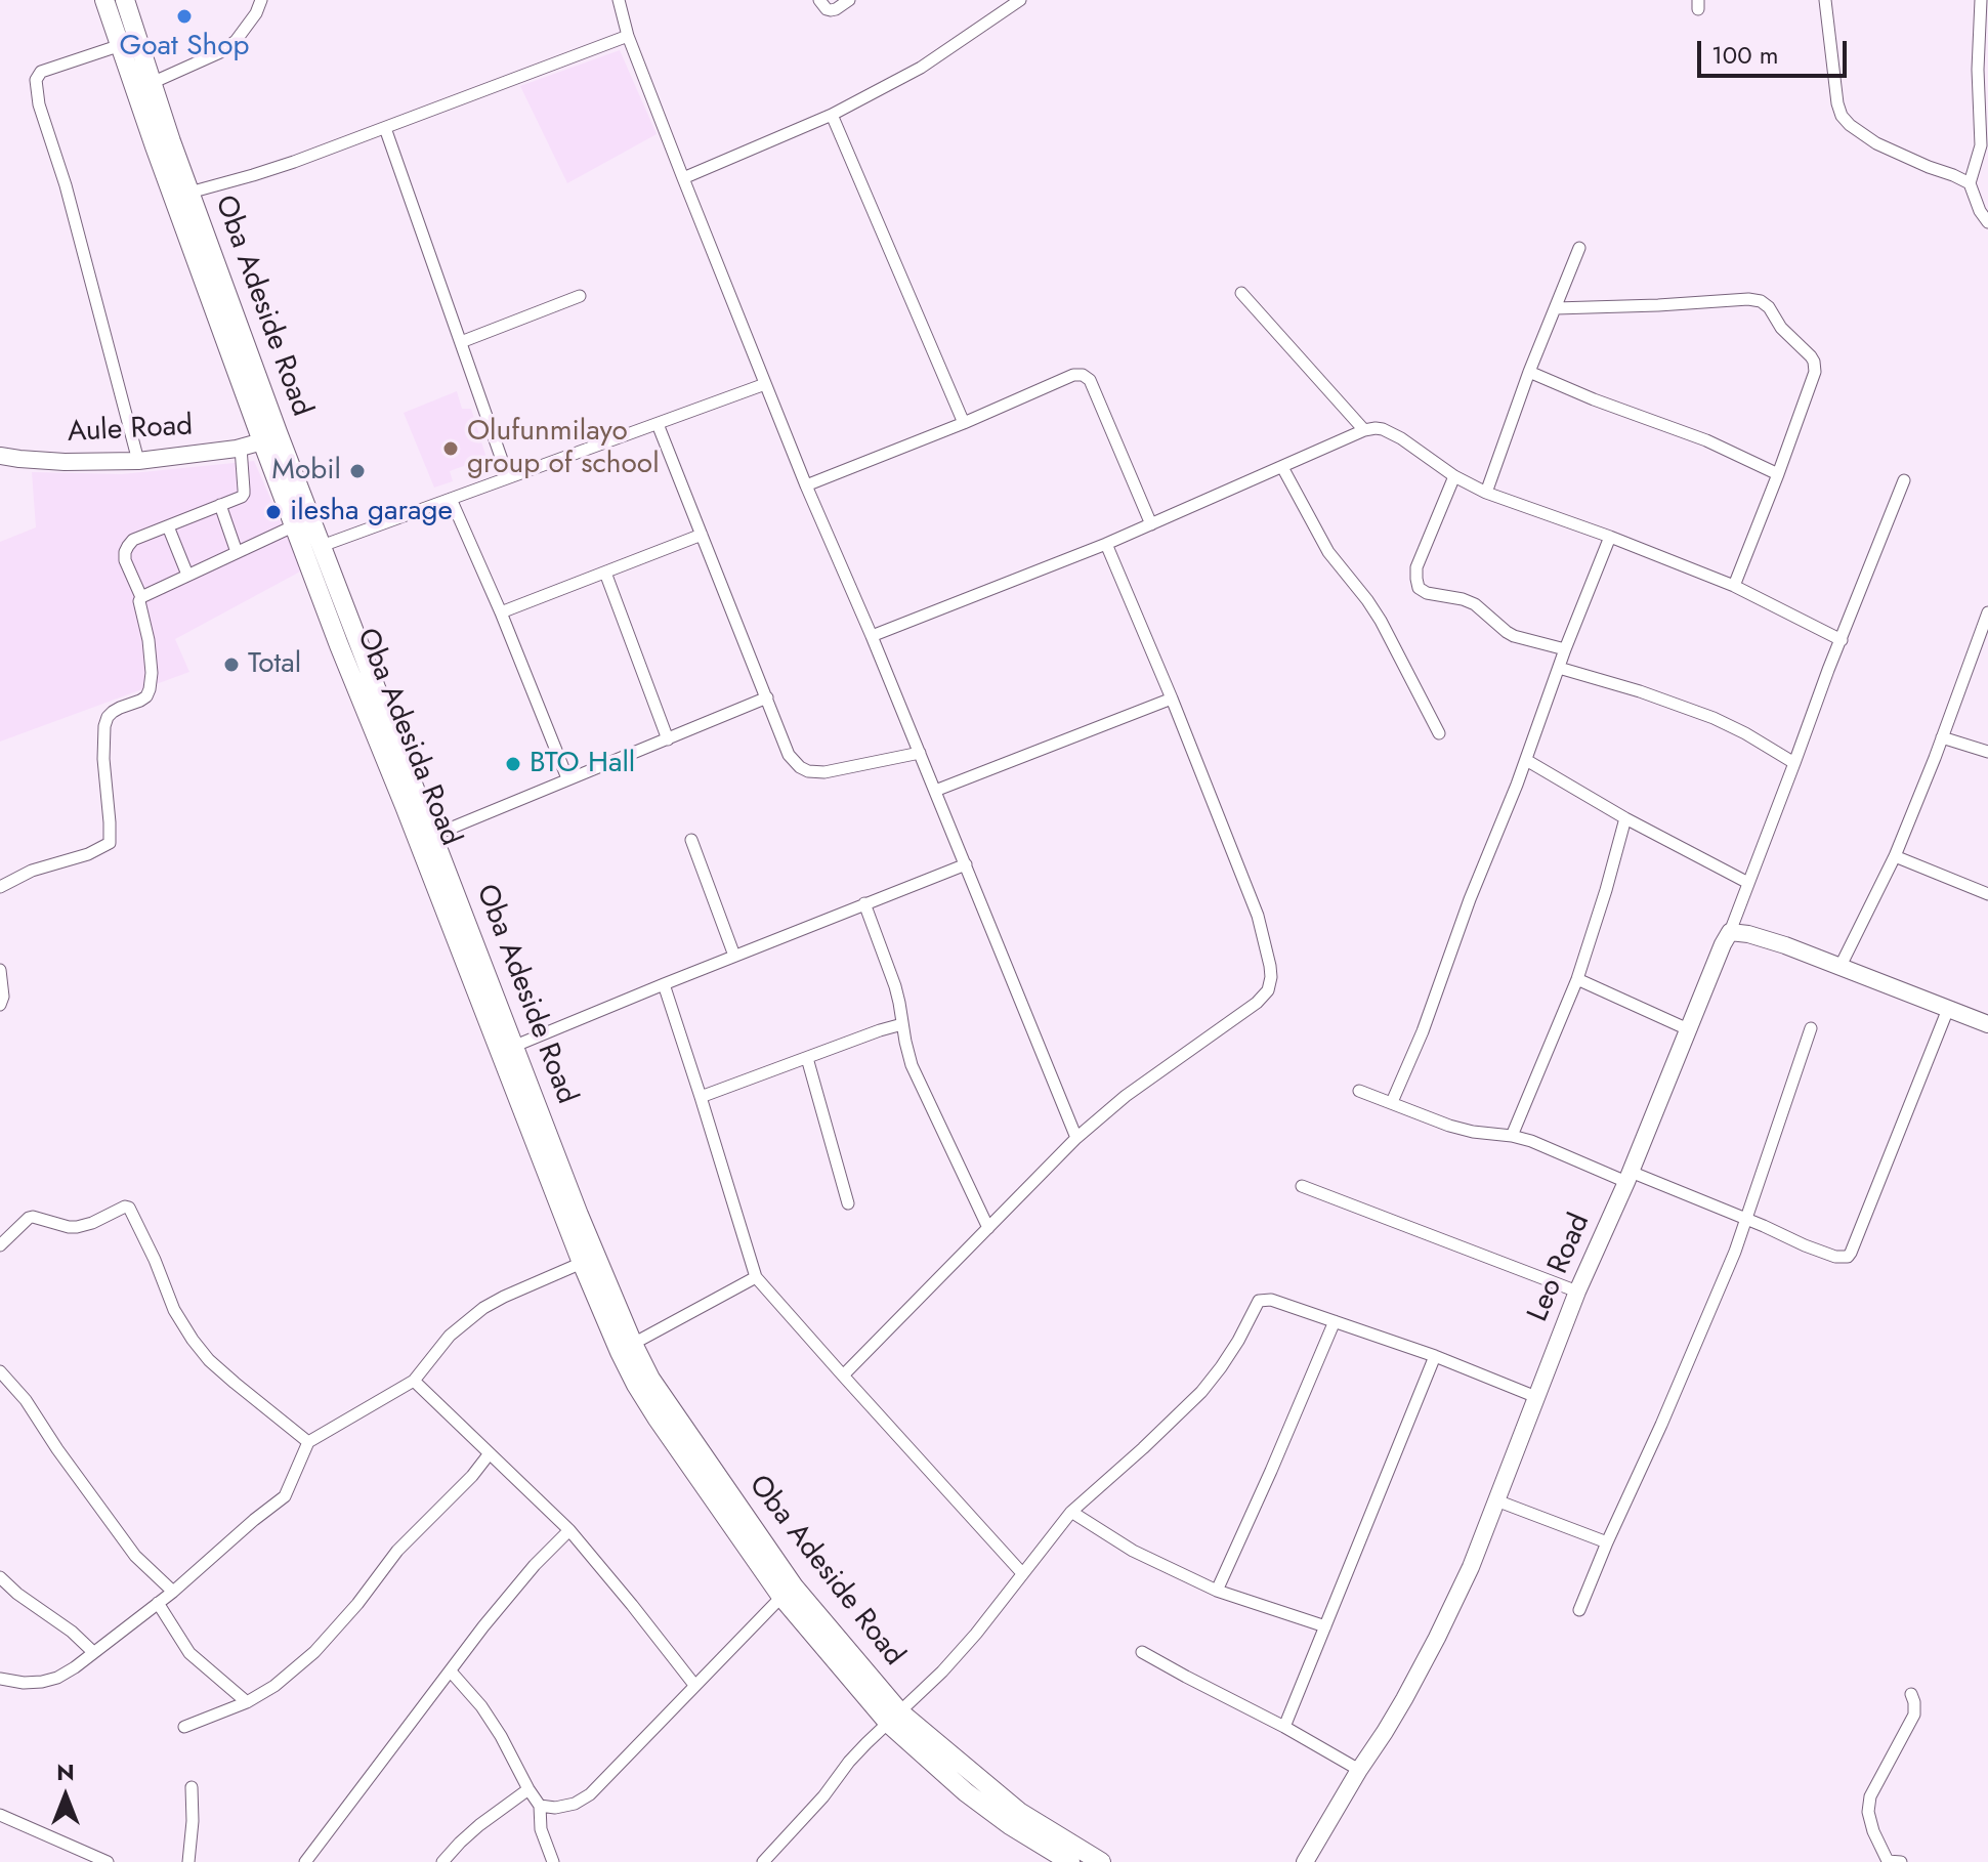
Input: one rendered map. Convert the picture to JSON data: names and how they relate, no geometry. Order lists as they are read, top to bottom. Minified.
{"streets":{"main road":["Oba Adeside Road","Oba Adesida Road"],"street":["Aule Road","Leo Road"]},"crossings":[["Oba Adeside Road","Oba Adesida Road"],["Aule Road","Oba Adesida Road"]],"places":["Goat Shop","Olufunmilayo group of school","Mobil","ilesha garage","Total","BTO Hall"],"scale_bar":"100 m","north":"top"}
